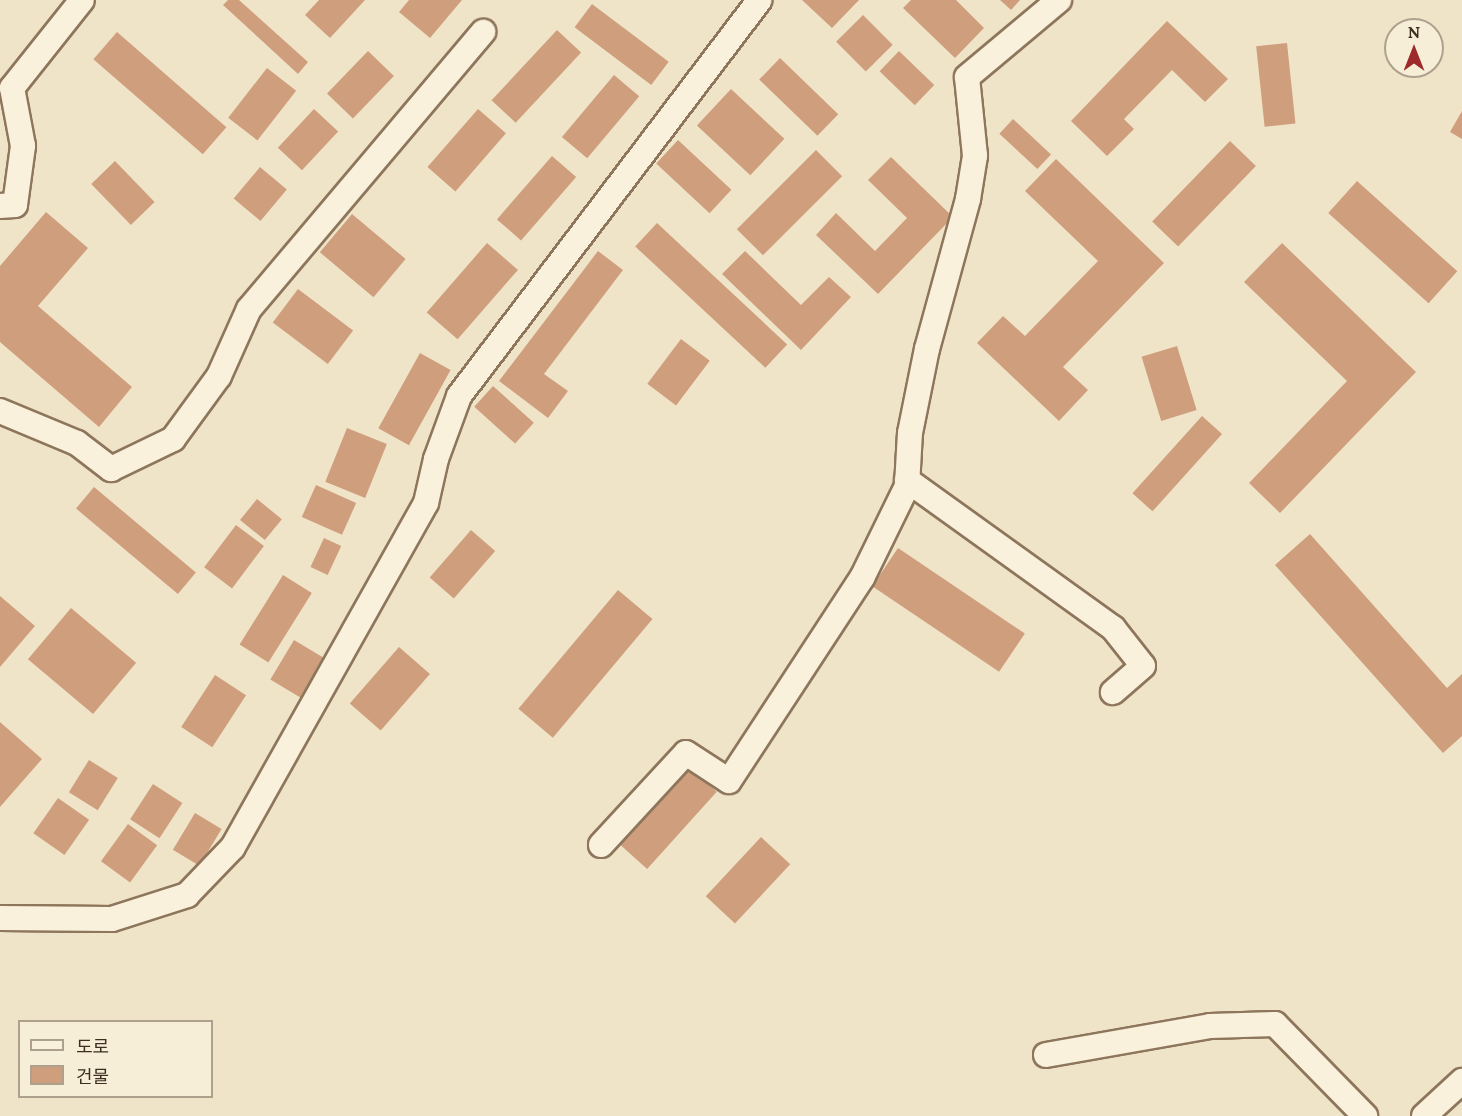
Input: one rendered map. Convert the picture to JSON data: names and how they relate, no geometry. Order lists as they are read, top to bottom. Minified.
{"legend":["도로","건물"],"north":"top"}
